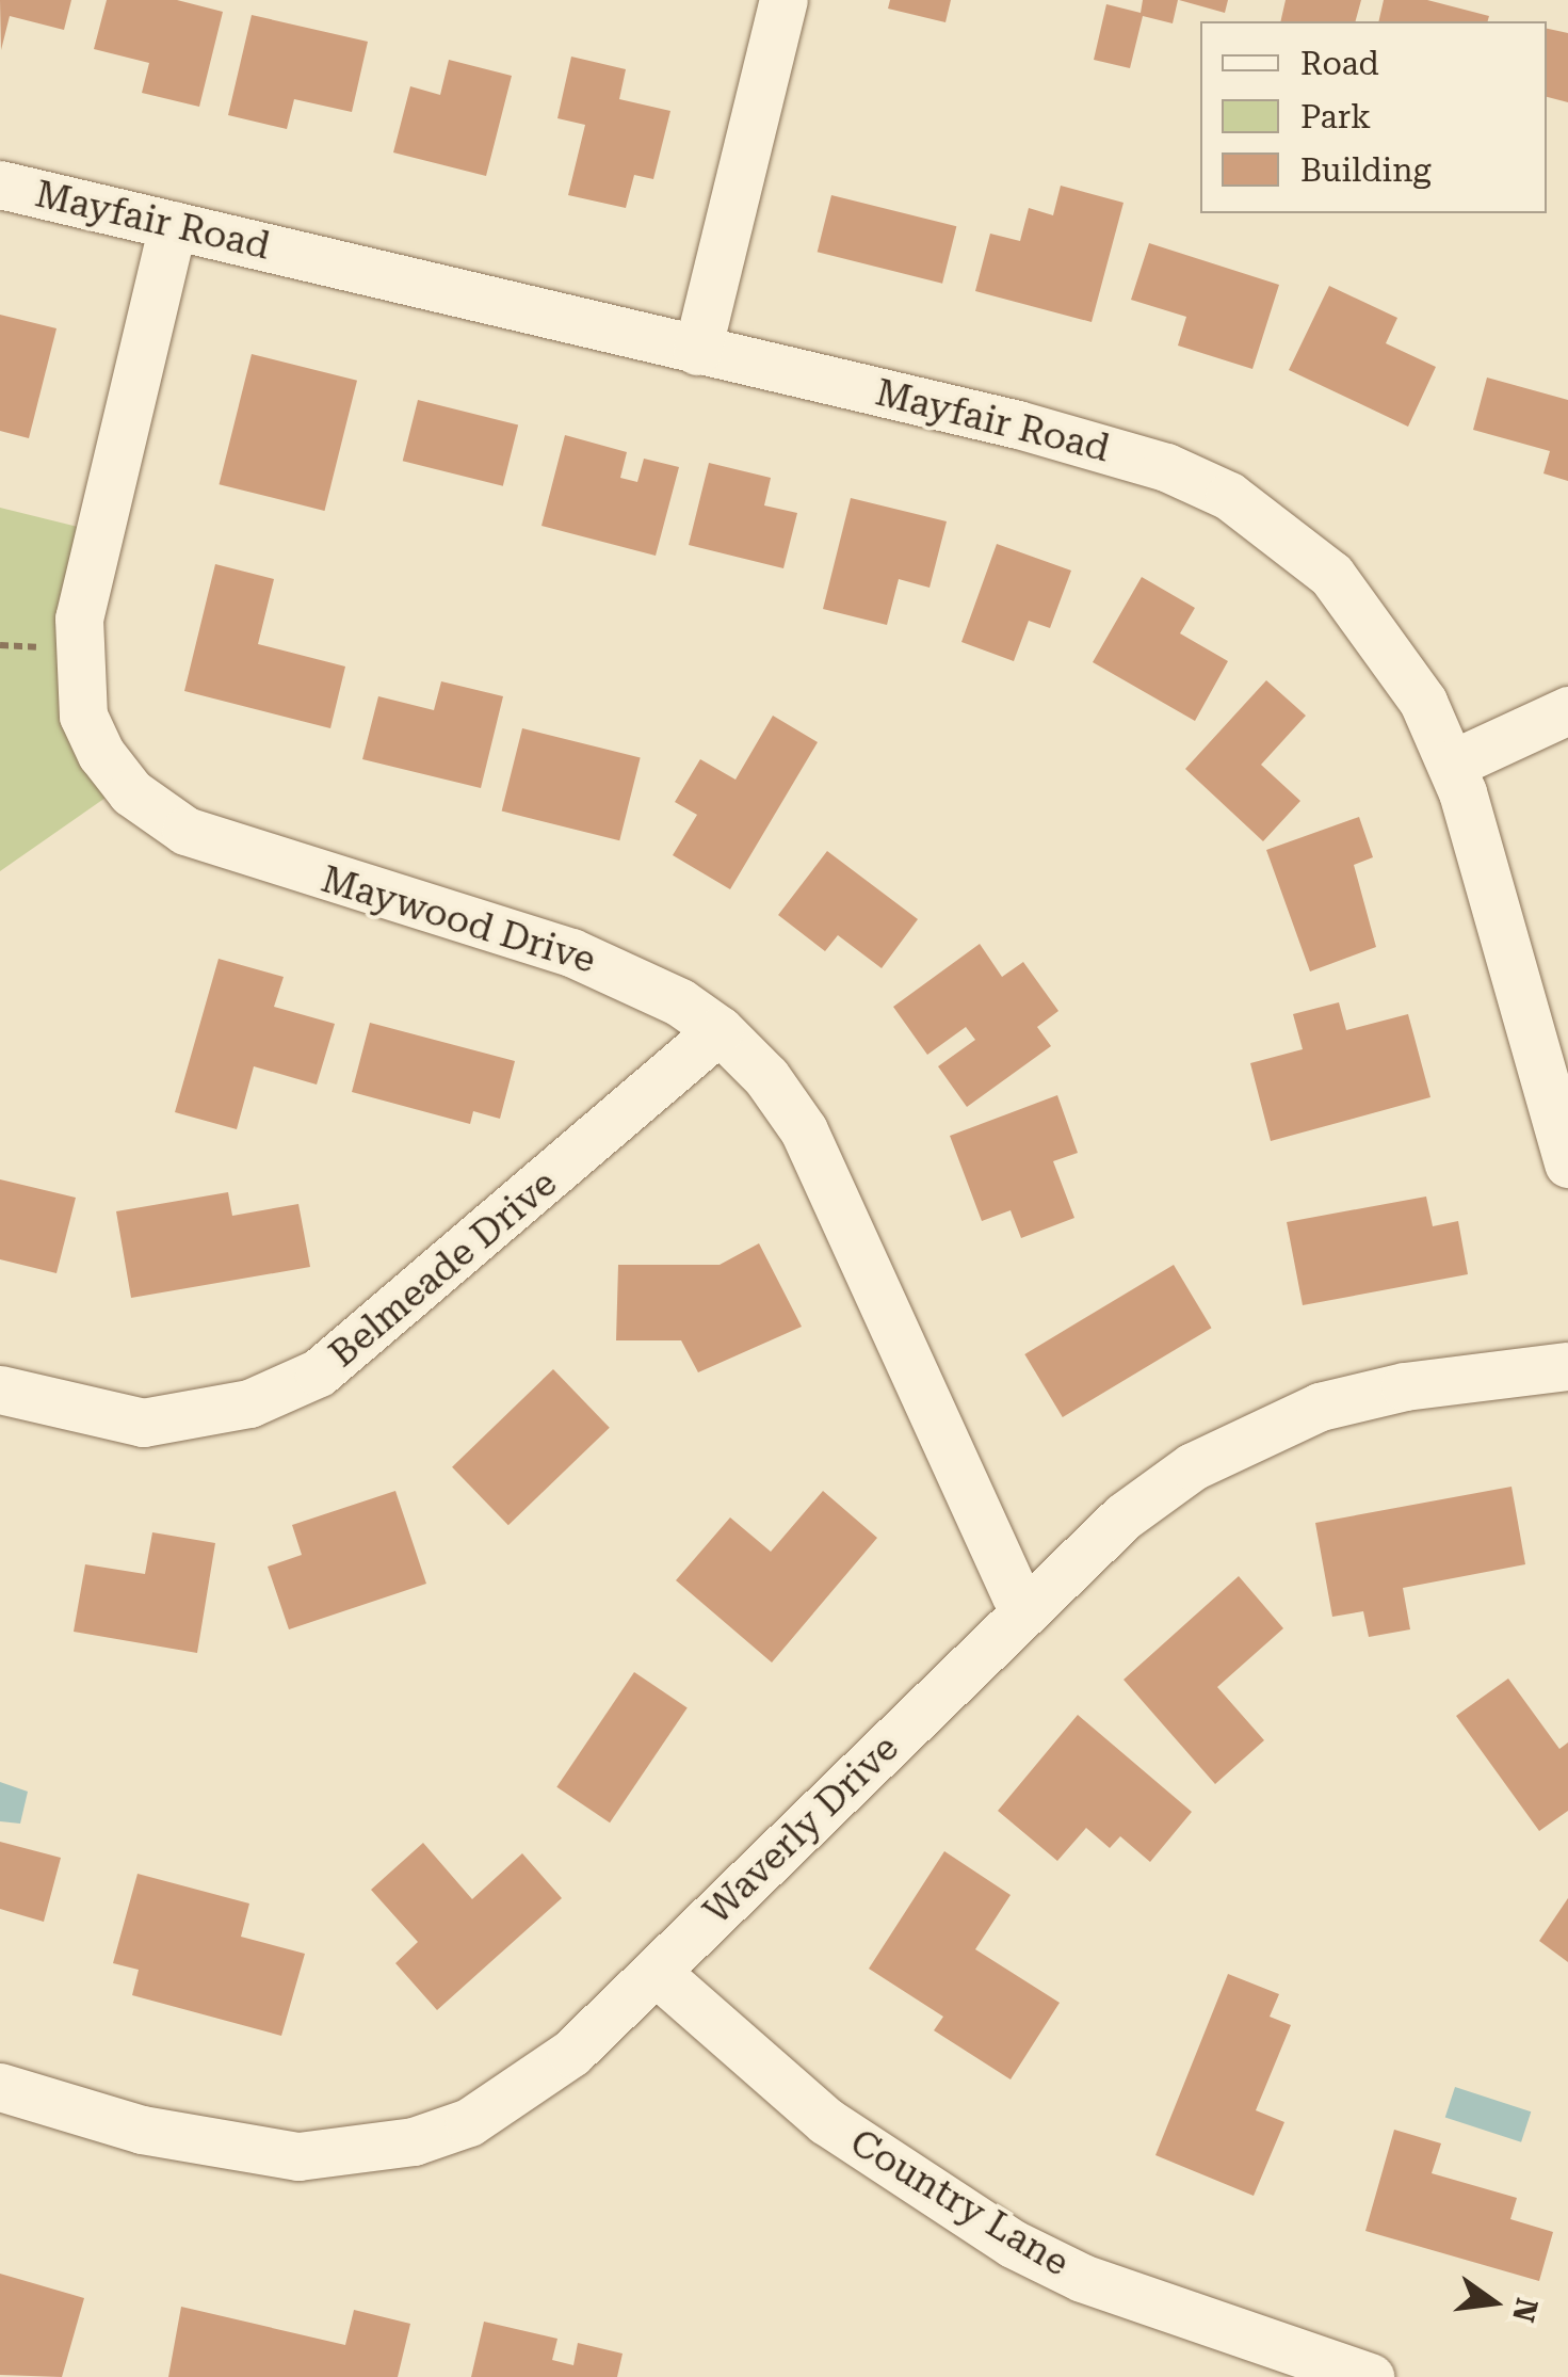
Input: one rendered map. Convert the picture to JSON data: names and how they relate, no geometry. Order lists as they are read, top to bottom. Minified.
{"streets":{"street":["Mayfair Road","Maywood Drive","Belmeade Drive","Waverly Drive","Country Lane"]},"crossings":[["Mayfair Road","Maywood Drive"],["Maywood Drive","Belmeade Drive"],["Maywood Drive","Waverly Drive"],["Waverly Drive","Country Lane"]],"legend":["Road","Park","Building"],"north":"right"}
